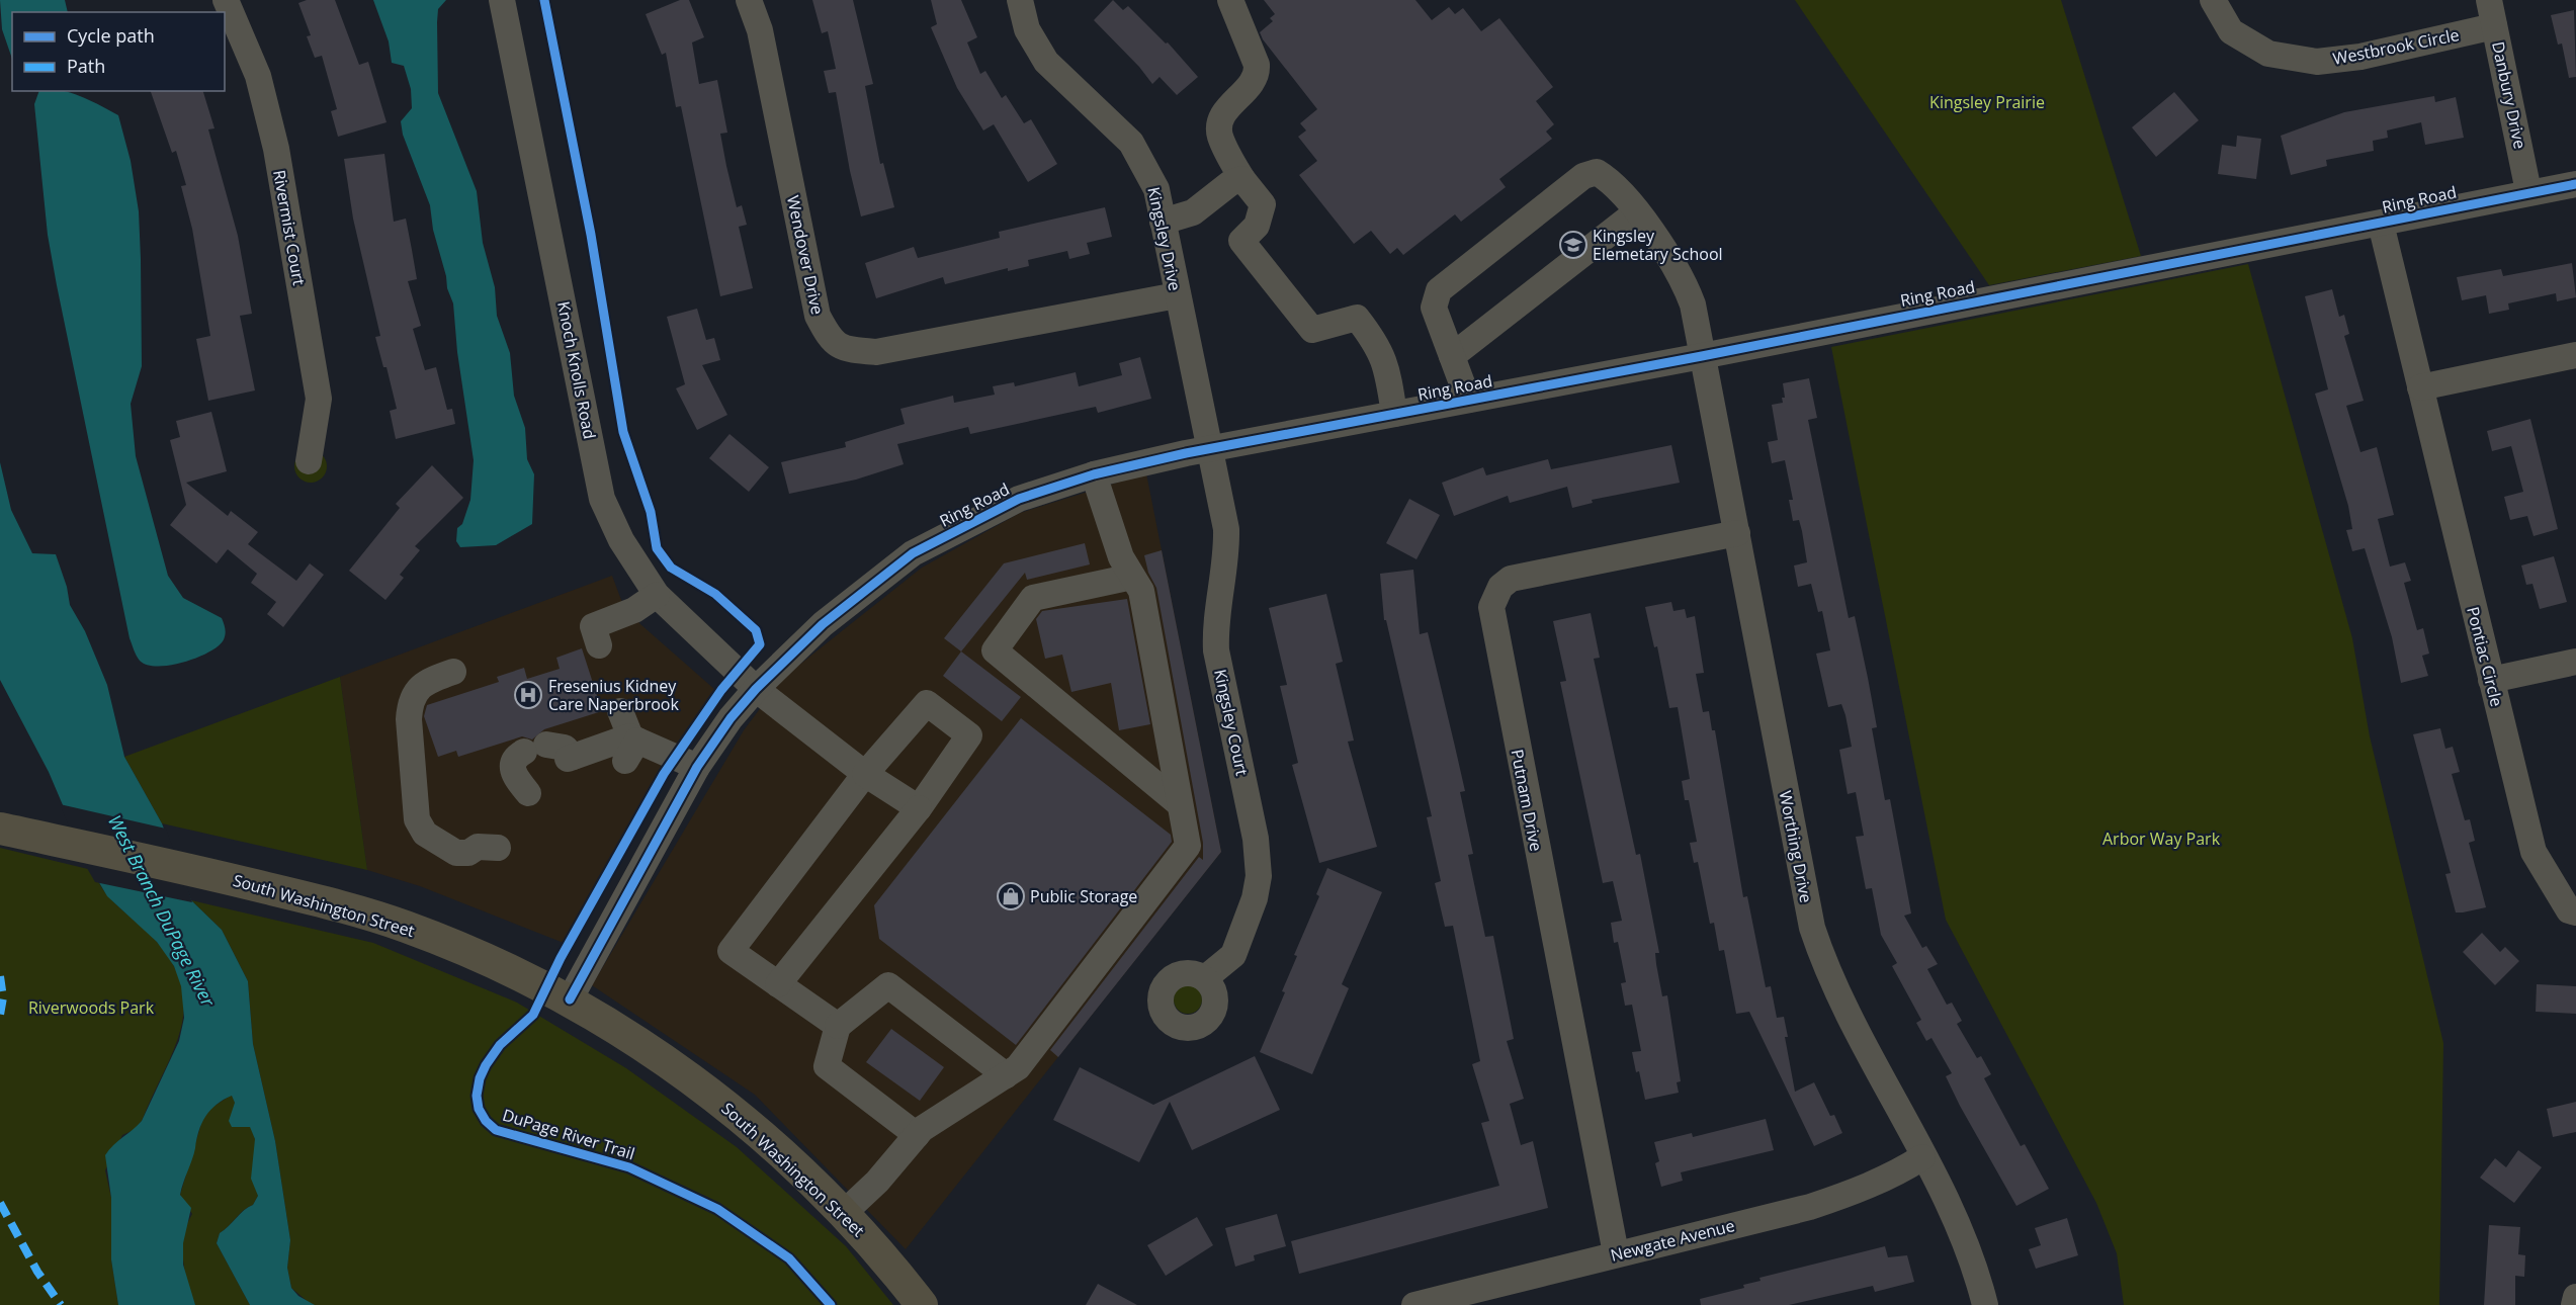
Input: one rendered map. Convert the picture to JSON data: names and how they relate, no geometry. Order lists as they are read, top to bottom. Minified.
{"streets":{"main road":["South Washington Street"],"street":["Westbrook Circle","Danbury Drive","Ring Road","Rivermist Court","Kingsley Drive","Wendover Drive","Knoch Knolls Road","Pontiac Circle","Kingsley Court","Putnam Drive","Worthing Drive","Newgate Avenue"],"cycle path":["DuPage River Trail"]},"crossings":[["Westbrook Circle","Danbury Drive"],["Danbury Drive","Ring Road"],["Ring Road","Kingsley Drive"],["Ring Road","Knoch Knolls Road"],["Ring Road","Pontiac Circle"],["Ring Road","Kingsley Court"],["Ring Road","Worthing Drive"],["Ring Road","South Washington Street"],["Kingsley Drive","Wendover Drive"],["Kingsley Drive","Kingsley Court"],["Putnam Drive","Worthing Drive"],["Putnam Drive","Newgate Avenue"],["Worthing Drive","Newgate Avenue"]],"water":["West Branch DuPage River"],"parks":["Kingsley Prairie","Arbor Way Park","Riverwoods Park"],"places":{"school or university":["Kingsley Elemetary School"],"hospital":["Fresenius Kidney Care Naperbrook"],"shop":["Public Storage"]},"legend":["Cycle path","Path"]}
